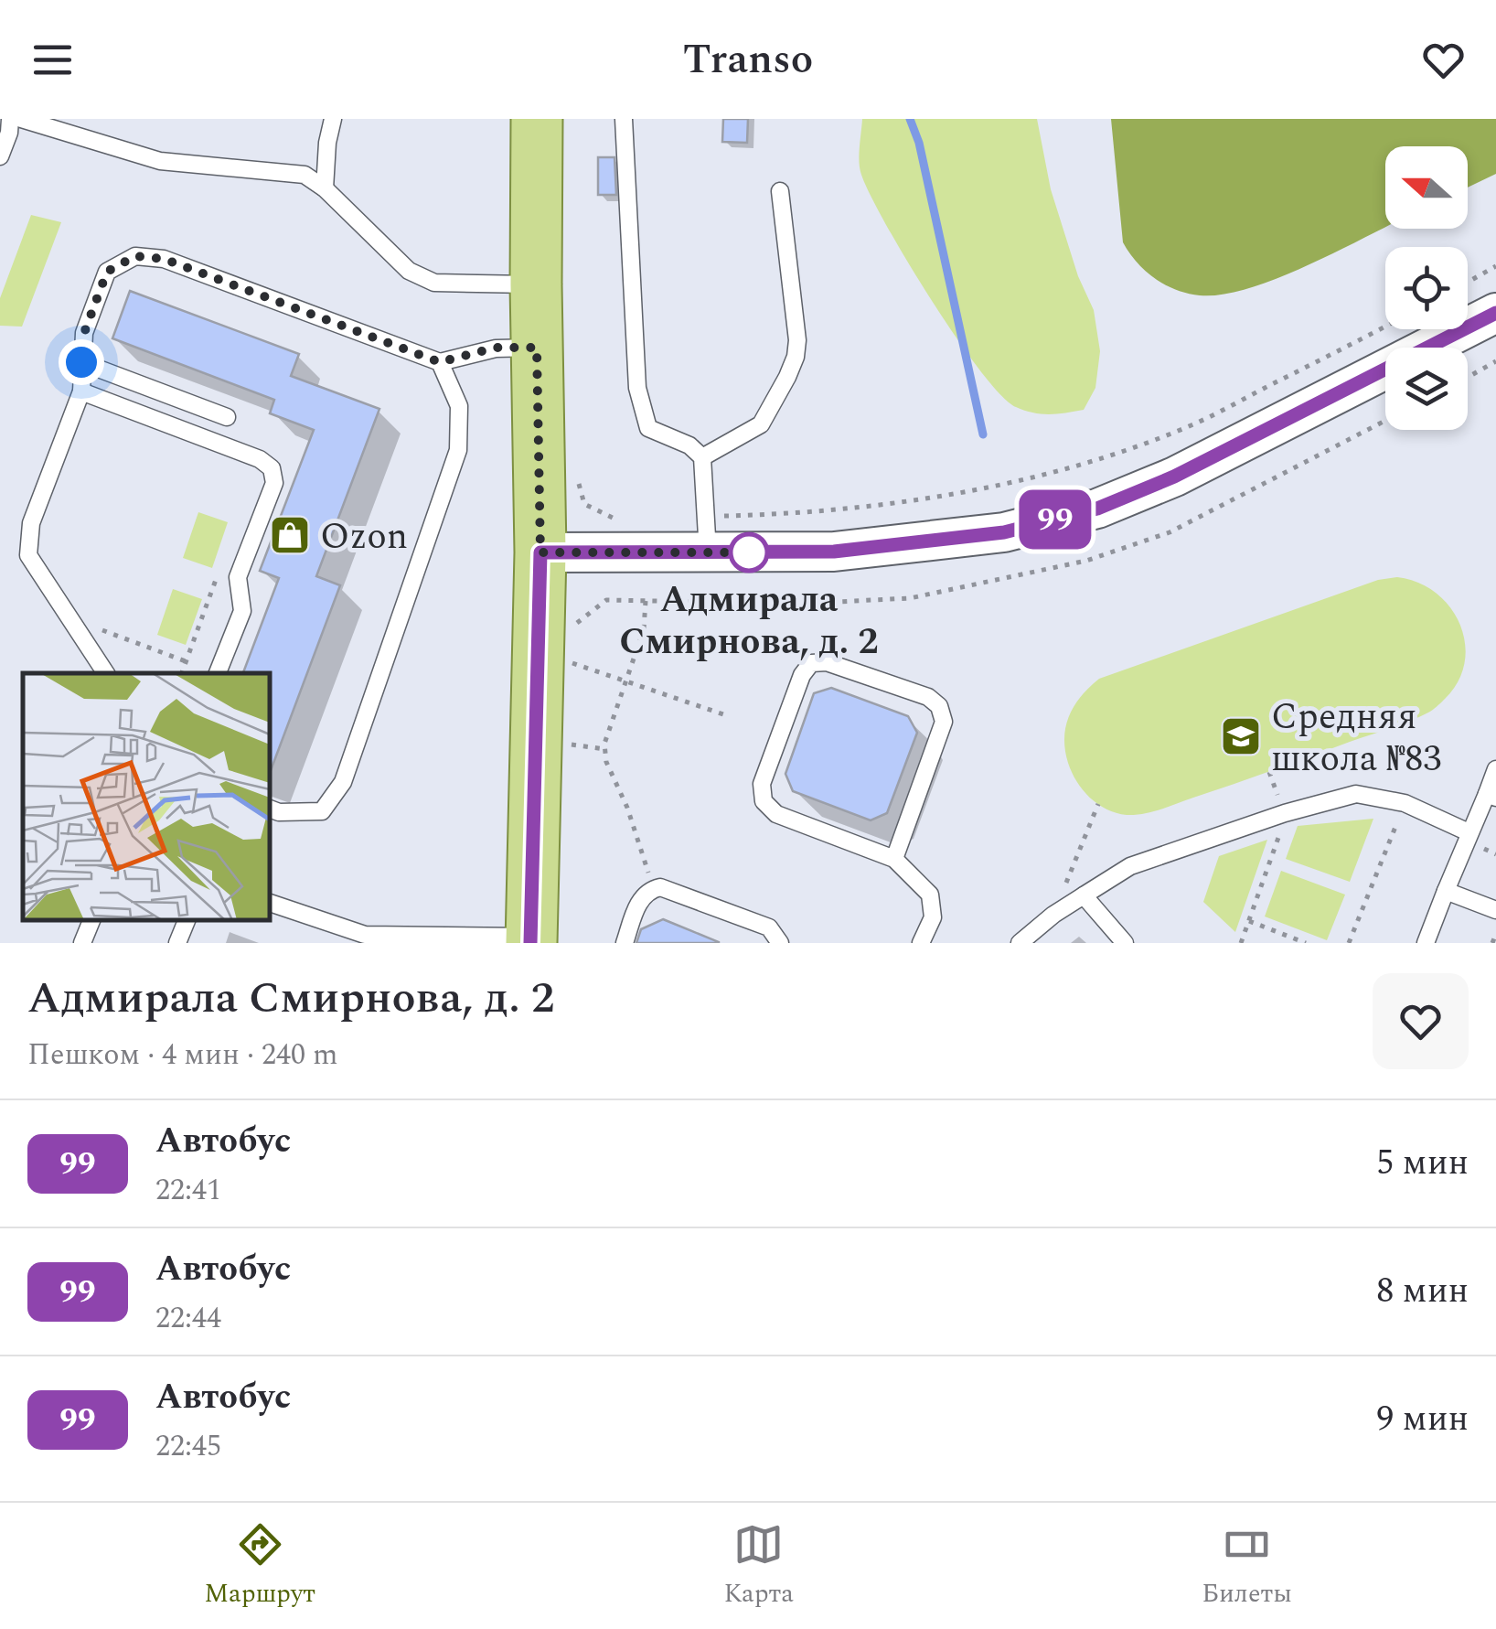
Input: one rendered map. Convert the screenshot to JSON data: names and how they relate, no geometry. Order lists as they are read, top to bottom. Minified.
{"places":{"shop":["Ozon"],"other":["Адмирала Смирнова, д. 2"],"school or university":["Средняя школа №83"]},"lines":["bus line 99"],"north":"left","page":{"header":"Transo","on_map":"99","heading":["Адмирала Смирнова, д. 2","Пешком · 4 мин · 240 m"],"list":[{"mark":"99","name":"Автобус","note":"22:41","value":"5 мин"},{"mark":"99","name":"Автобус","note":"22:44","value":"8 мин"},{"mark":"99","name":"Автобус","note":"22:45","value":"9 мин"}],"tabs":["Маршрут","Карта","Билеты"]}}
